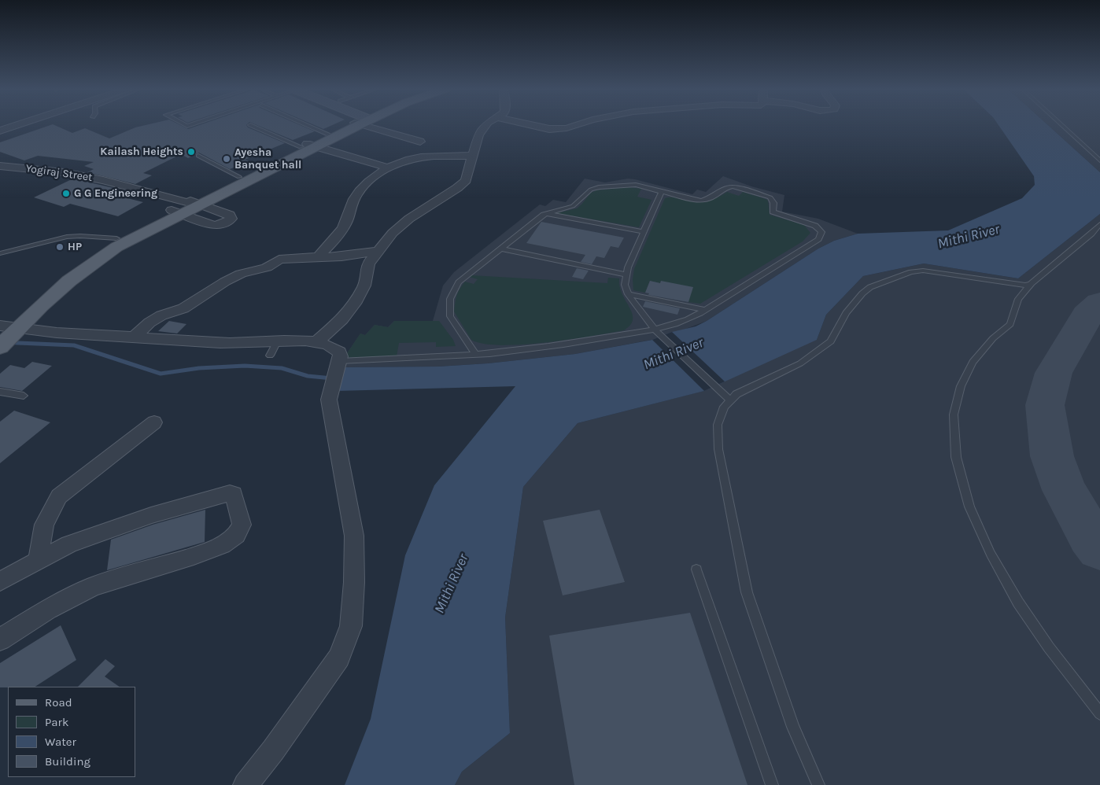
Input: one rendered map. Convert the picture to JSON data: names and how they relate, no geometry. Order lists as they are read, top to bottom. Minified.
{"streets":{"street":["Yogiraj Street"]},"water":["Mithi River"],"places":["Kailash Heights","Ayesha Banquet hall","G G Engineering","HP"],"legend":["Road","Park","Water","Building"]}
